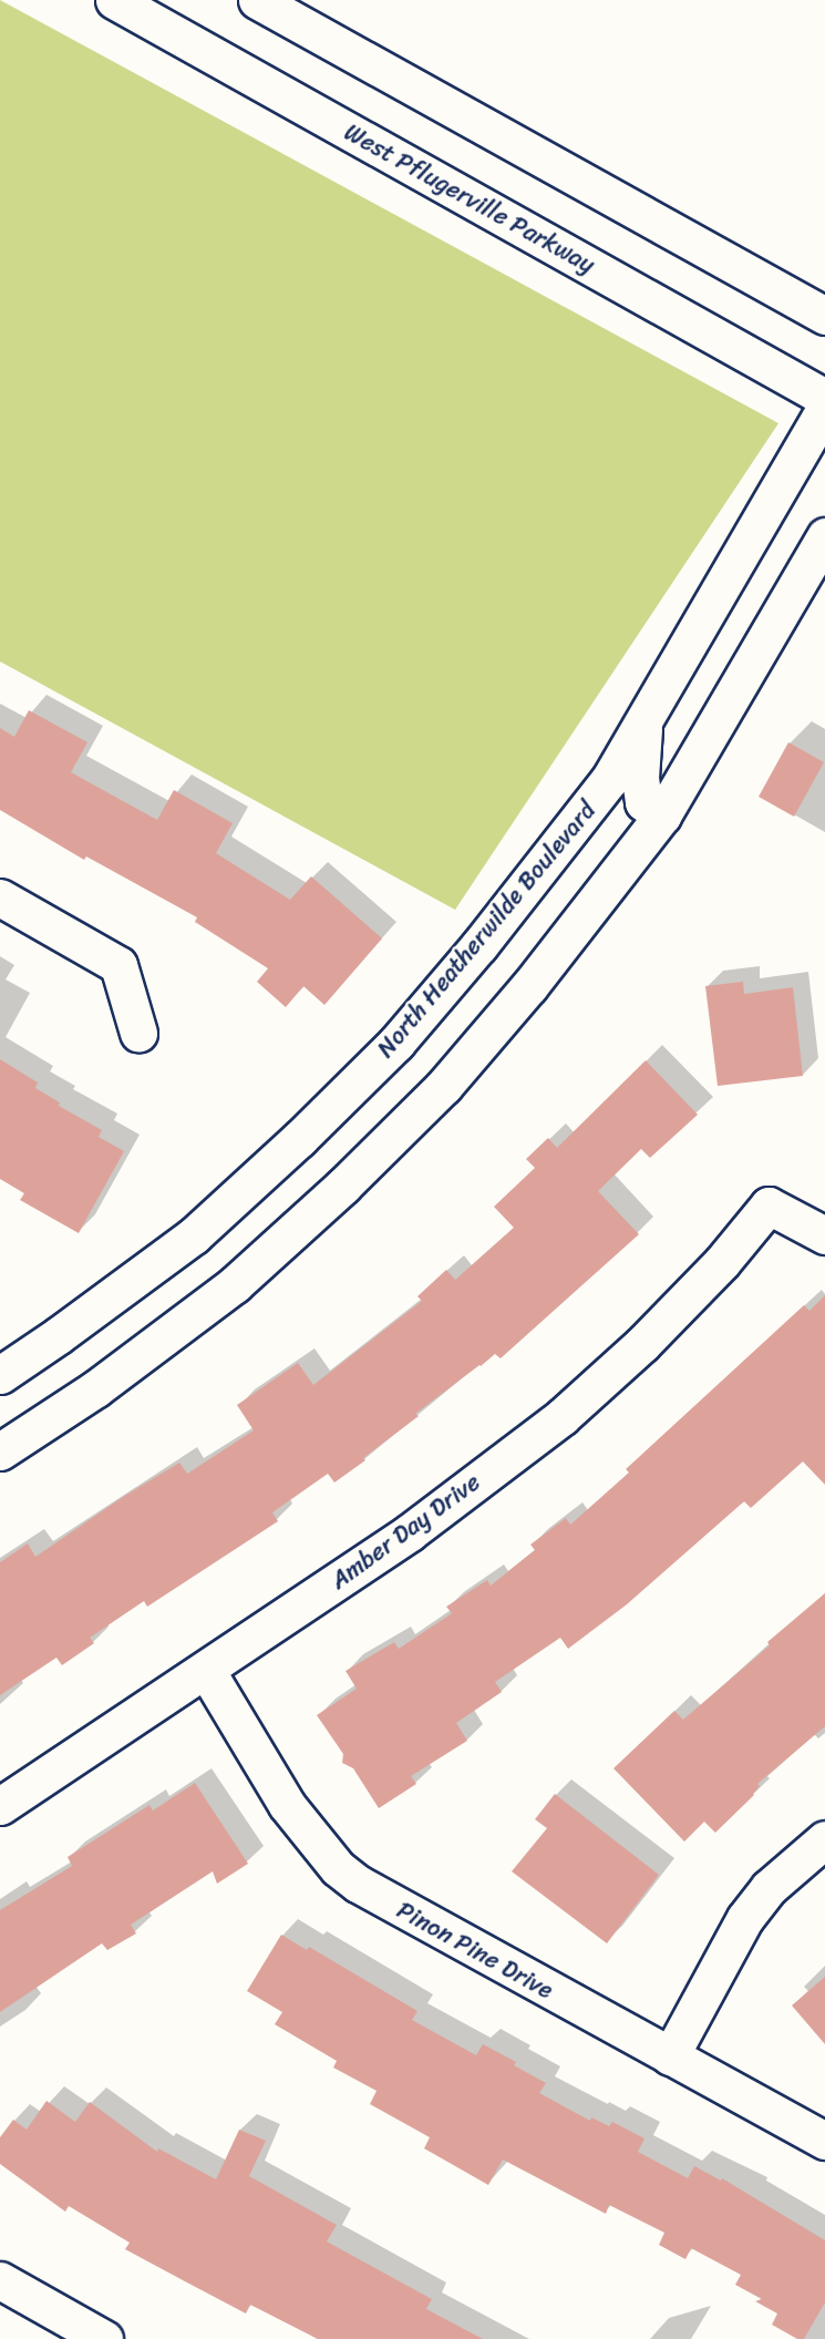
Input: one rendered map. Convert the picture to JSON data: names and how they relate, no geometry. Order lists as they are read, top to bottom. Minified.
{"streets":{"main road":["West Pflugerville Parkway","North Heatherwilde Boulevard","Amber Day Drive","Pinon Pine Drive"]},"crossings":[["Amber Day Drive","Pinon Pine Drive"]]}
